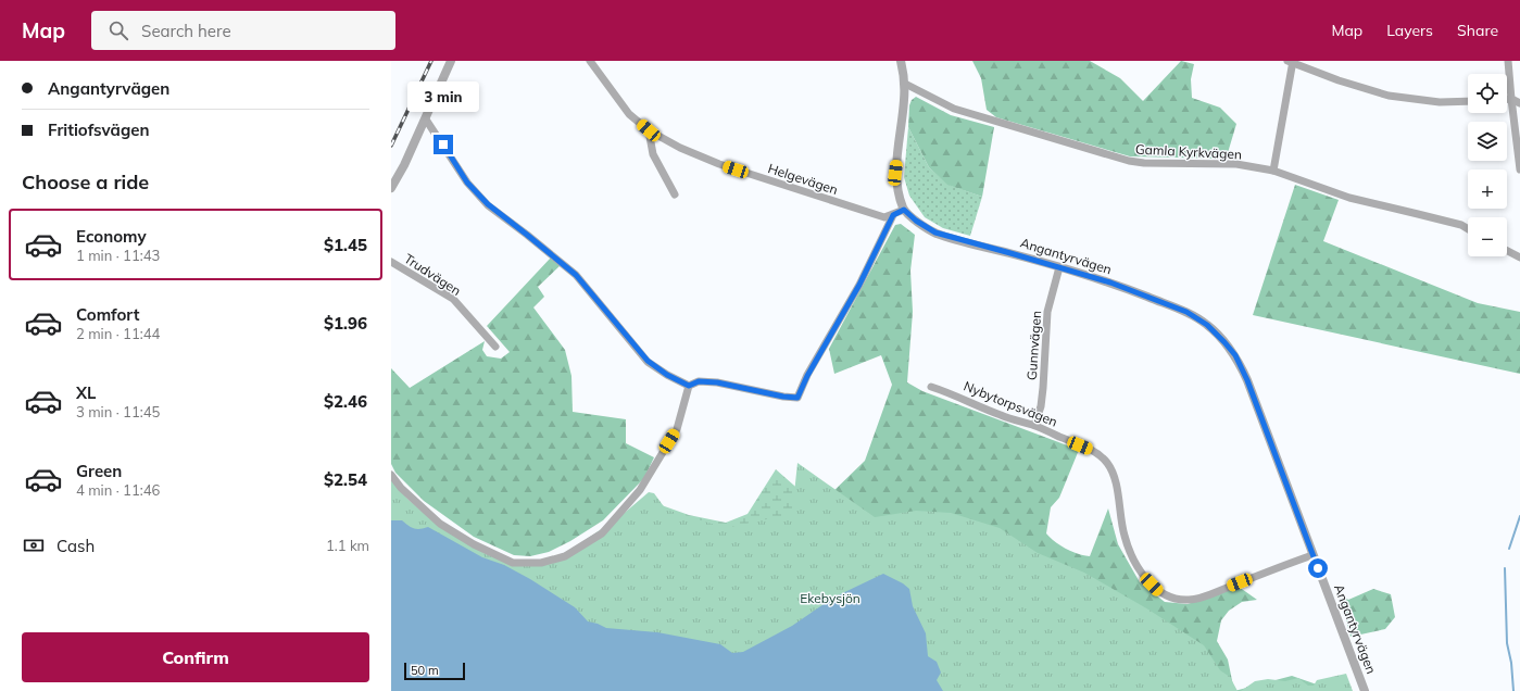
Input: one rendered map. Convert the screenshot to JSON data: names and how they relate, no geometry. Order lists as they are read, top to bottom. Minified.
{"streets":{"street":["Gamla Kyrkvägen","Helgevägen","Angantyrvägen","Trudvägen","Gunnvägen","Nybytorpsvägen"]},"crossings":[["Angantyrvägen","Gunnvägen"],["Angantyrvägen","Nybytorpsvägen"],["Gunnvägen","Nybytorpsvägen"]],"parks":["Ekebysjön"],"scale_bar":"50 m","page":{"header":"Map","search":"Search here","nav":["Map","Layers","Share"],"banner":["Angantyrvägen","Fritiofsvägen"],"map_buttons":["+","−"],"bubble":"3 min","heading":"Choose a ride","list":[{"name":"Economy","note":"1 min · 11:43","value":"$1.45"},{"name":"Comfort","note":"2 min · 11:44","value":"$1.96"},{"name":"XL","note":"3 min · 11:45","value":"$2.46"},{"name":"Green","note":"4 min · 11:46","value":"$2.54"}],"pay":["Cash","1.1 km"],"buttons":"Confirm","scale":"50 m"}}
